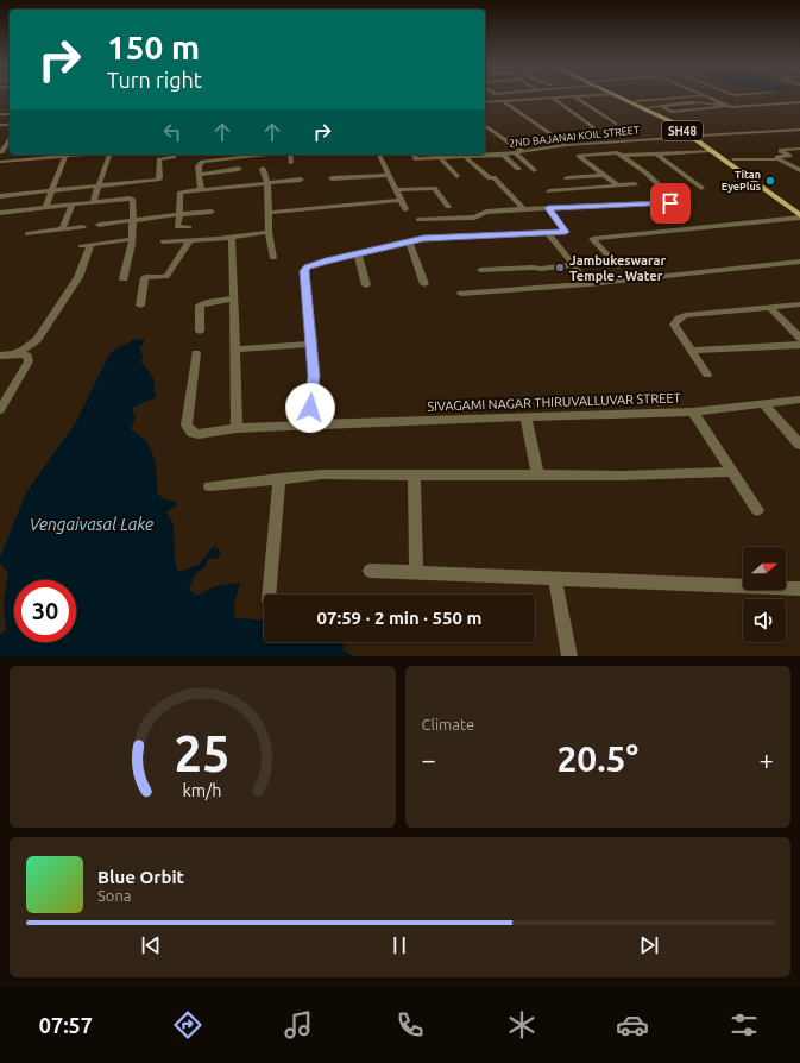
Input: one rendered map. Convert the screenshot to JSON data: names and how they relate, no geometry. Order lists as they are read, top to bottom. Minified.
{"streets":{"main road":["SH48"],"street":["2ND BAJANAI KOIL STREET","SIVAGAMI NAGAR THIRUVALLUVAR STREET"]},"crossings":[["SH48","2ND BAJANAI KOIL STREET"]],"water":["Vengaivasal Lake"],"places":["Titan EyePlus","Jambukeswarar Temple - Water"],"north":"right","page":{"turn":["150 m","Turn right"],"limit":"30","trip":"07:59 · 2 min · 550 m","tile":"Climate","heat":["−","20.5°","+"],"song":["Blue Orbit","Sona"],"tabs":"07:57","gauge":["25","km/h"]}}
